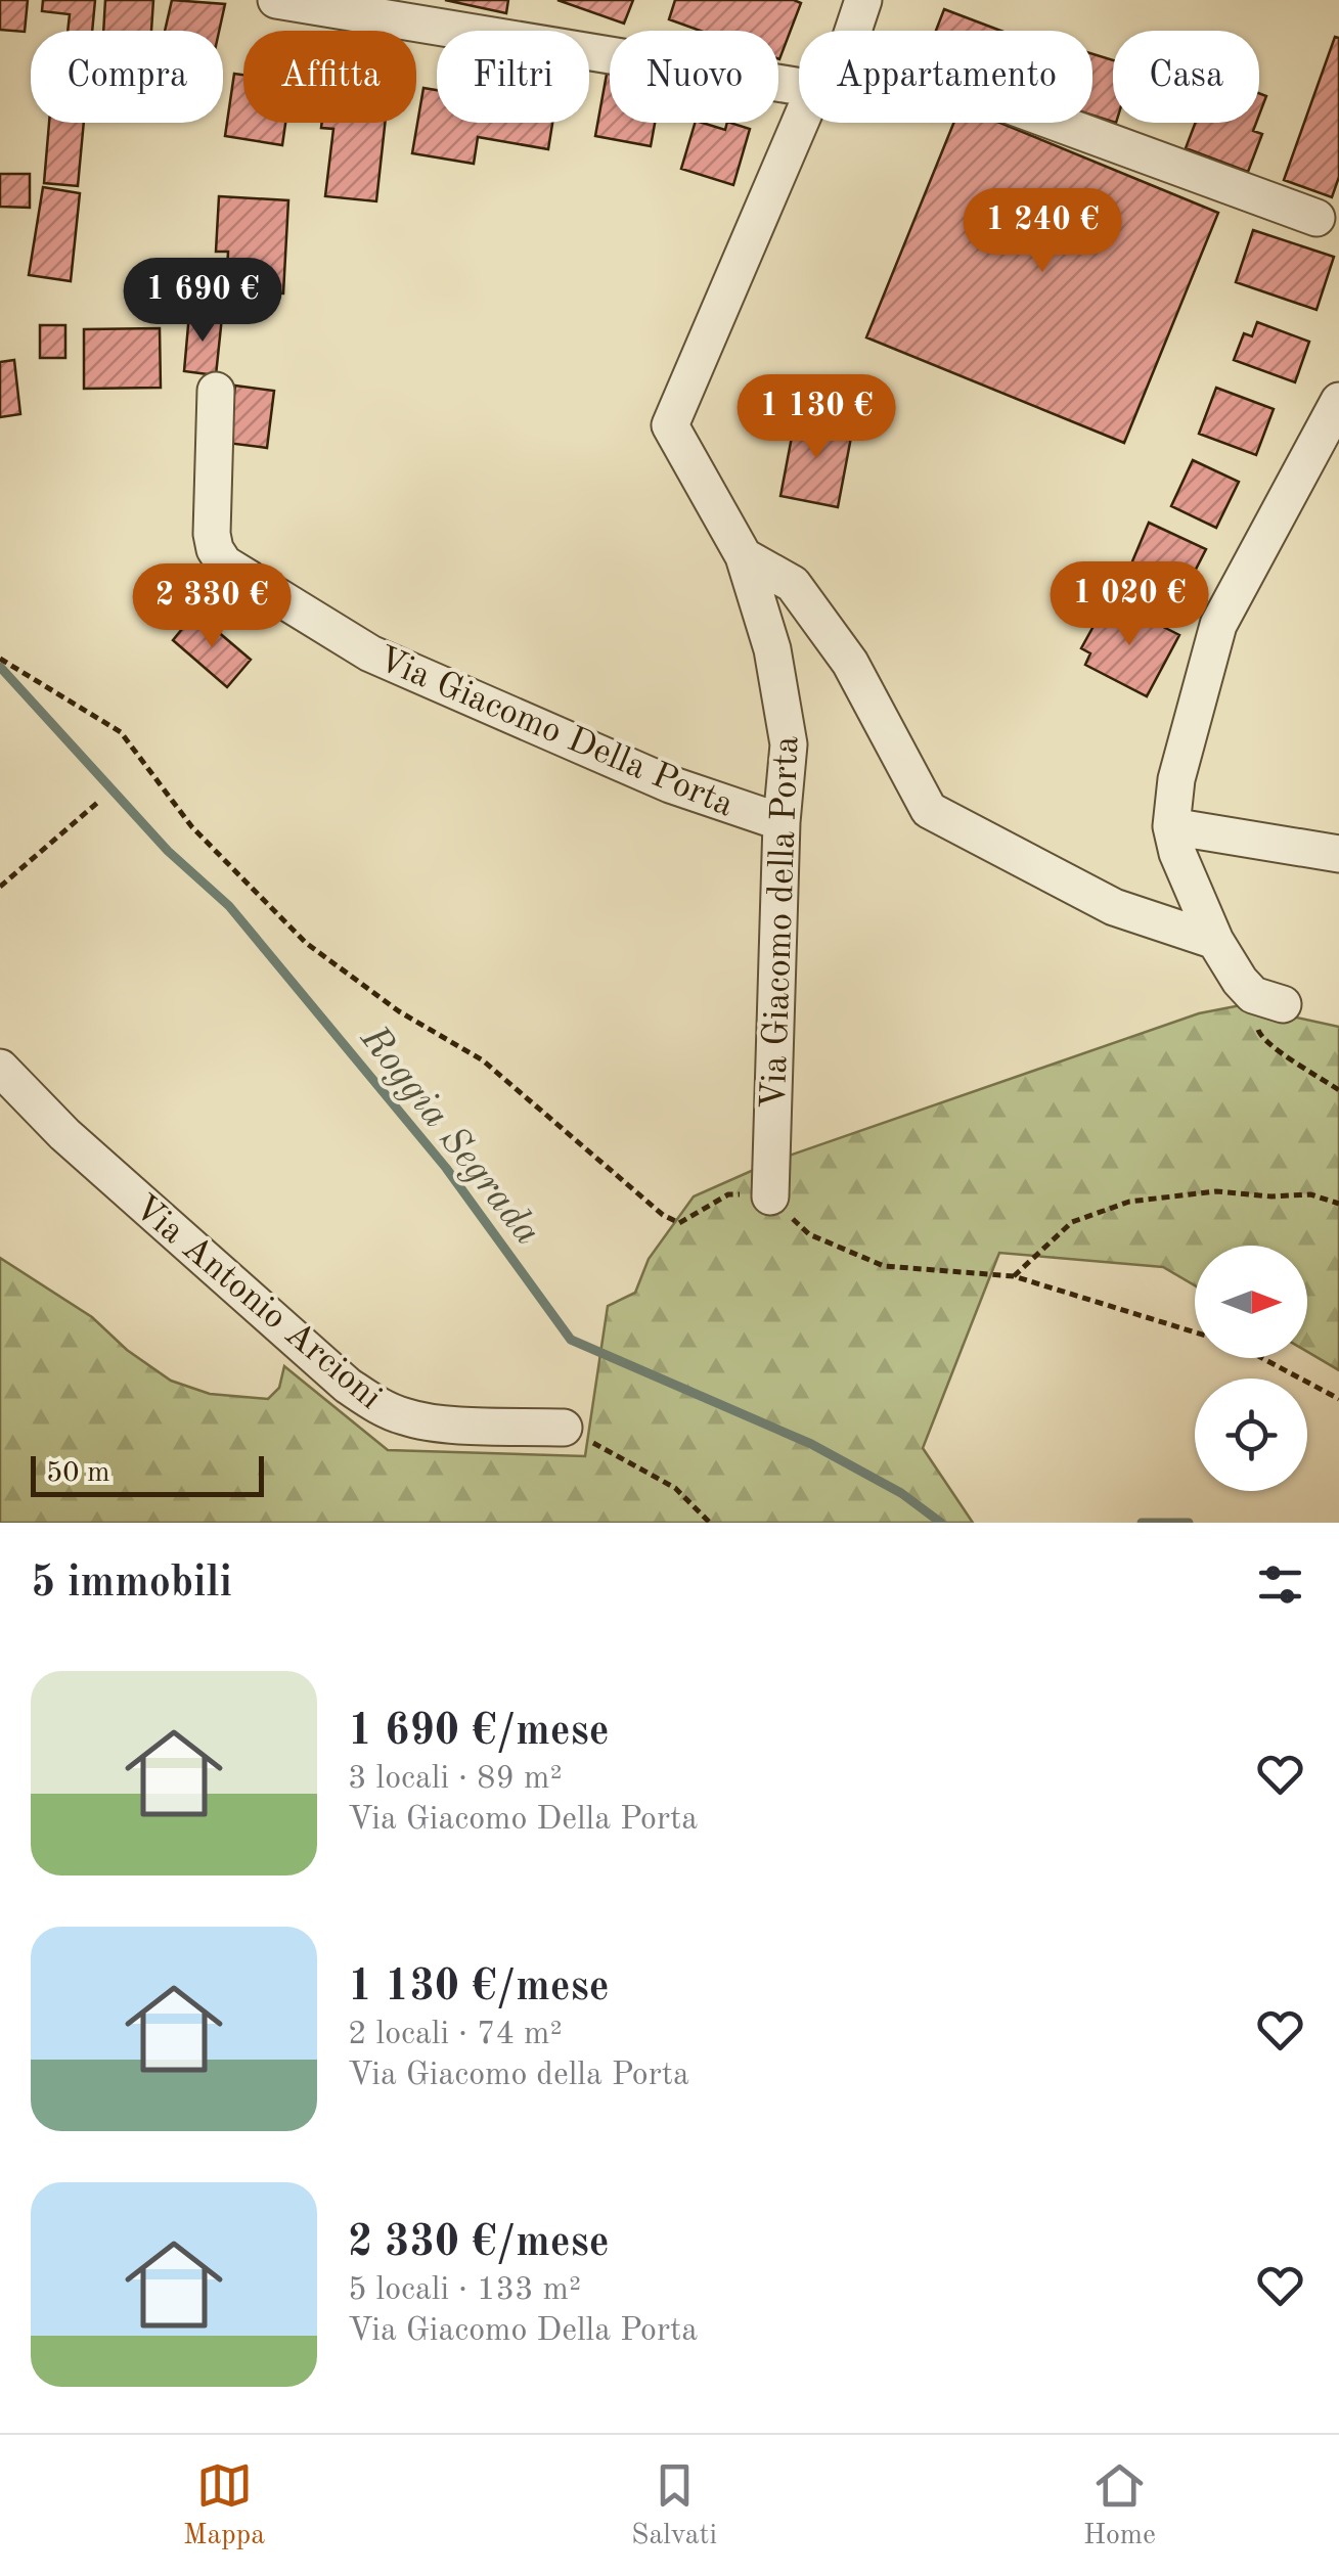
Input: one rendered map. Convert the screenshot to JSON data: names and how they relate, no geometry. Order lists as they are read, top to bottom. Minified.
{"streets":{"street":["Via Giacomo Della Porta","Via Giacomo della Porta","Via Antonio Arcioni"]},"crossings":[["Via Giacomo Della Porta","Via Giacomo della Porta"]],"water":["Roggia Segrada"],"scale_bar":"50 m","north":"right","page":{"chip":["Compra","Affitta","Filtri","Nuovo","Appartamento","Casa"],"price":["1 240 €","1 690 €","1 130 €","1 020 €","2 330 €"],"scale":"50 m","heading":"5 immobili","list":[{"name":"1 690 €/mese","note":"3 locali · 89 m² · Via Giacomo Della Porta"},{"name":"1 130 €/mese","note":"2 locali · 74 m² · Via Giacomo della Porta"},{"name":"2 330 €/mese","note":"5 locali · 133 m² · Via Giacomo Della Porta"}],"tabs":["Mappa","Salvati","Home"]}}
